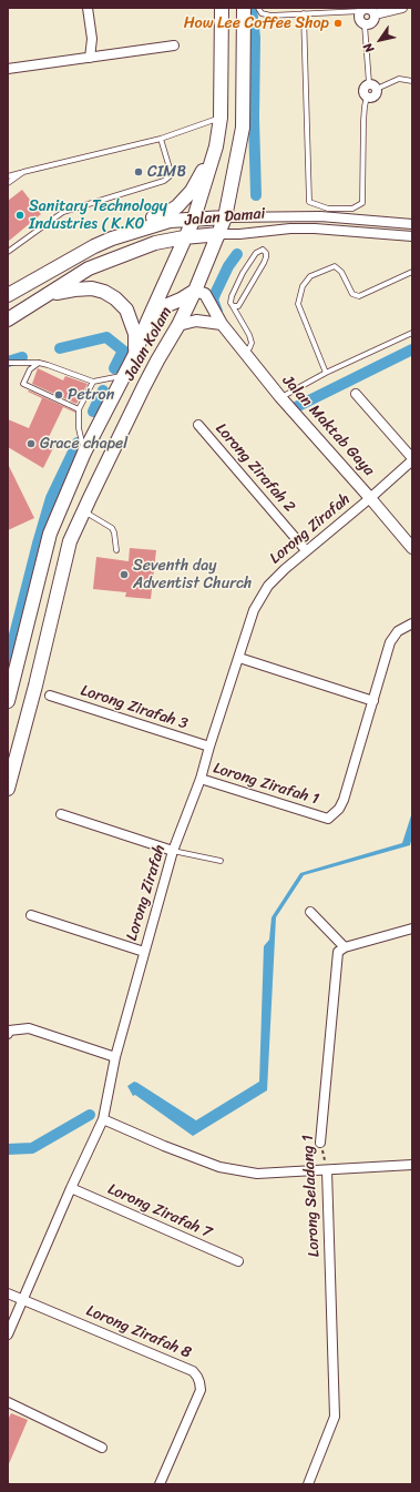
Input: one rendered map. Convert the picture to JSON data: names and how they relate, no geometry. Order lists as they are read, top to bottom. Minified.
{"streets":{"main road":["Jalan Damai","Jalan Kolam"],"street":["Jalan Maktab Gaya","Lorong Zirafah 2","Lorong Zirafah","Lorong Zirafah 3","Lorong Zirafah 1","Lorong Seladang 1","Lorong Zirafah 7","Lorong Zirafah 8"]},"crossings":[["Jalan Damai","Jalan Kolam"],["Jalan Kolam","Jalan Maktab Gaya"],["Jalan Maktab Gaya","Lorong Zirafah"],["Lorong Zirafah 2","Lorong Zirafah"],["Lorong Zirafah","Lorong Zirafah 3"],["Lorong Zirafah","Lorong Zirafah 1"],["Lorong Zirafah","Lorong Zirafah 7"],["Lorong Zirafah","Lorong Zirafah 8"]],"places":["How Lee Coffee Shop","CIMB","Sanitary Technology Industries ( K.K0","Petron","Grace chapel","Seventh day Adventist Church"],"north":"bottom left"}
